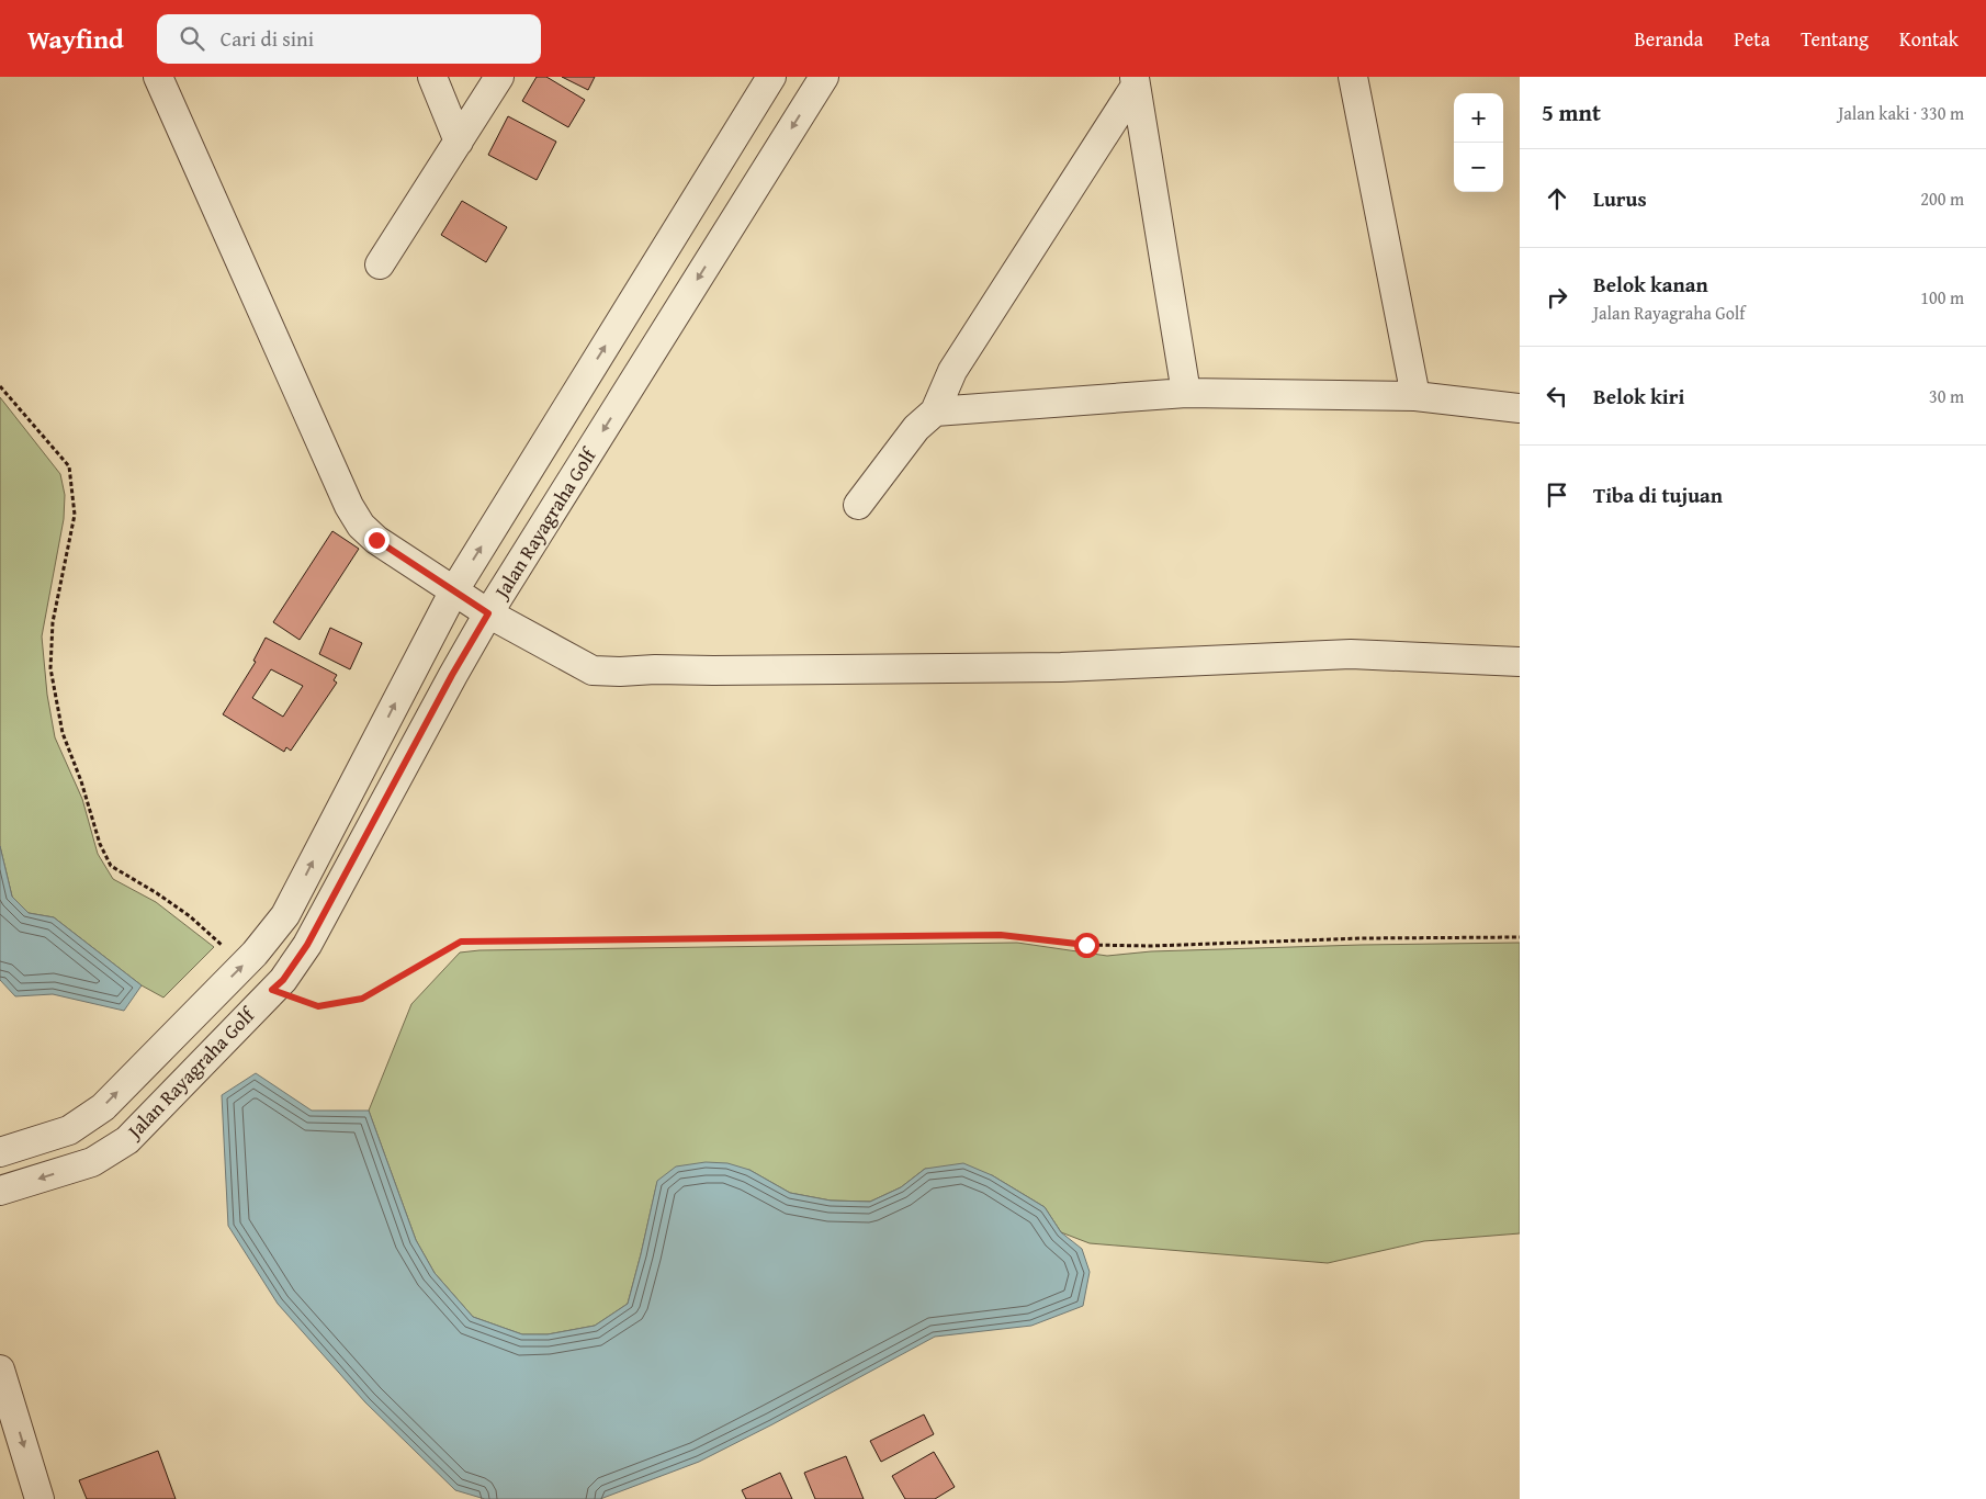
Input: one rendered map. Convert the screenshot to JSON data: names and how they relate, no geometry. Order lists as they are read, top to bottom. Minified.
{"streets":{"street":["Jalan Rayagraha Golf"]},"page":{"header":"Wayfind","search":"Cari di sini","nav":["Beranda","Peta","Tentang","Kontak"],"heading":["5 mnt","Jalan kaki · 330 m"],"map_buttons":["+","−"],"list":[["Lurus","200 m"],["Belok kanan","Jalan Rayagraha Golf","100 m"],["Belok kiri","30 m"],"Tiba di tujuan"]}}
